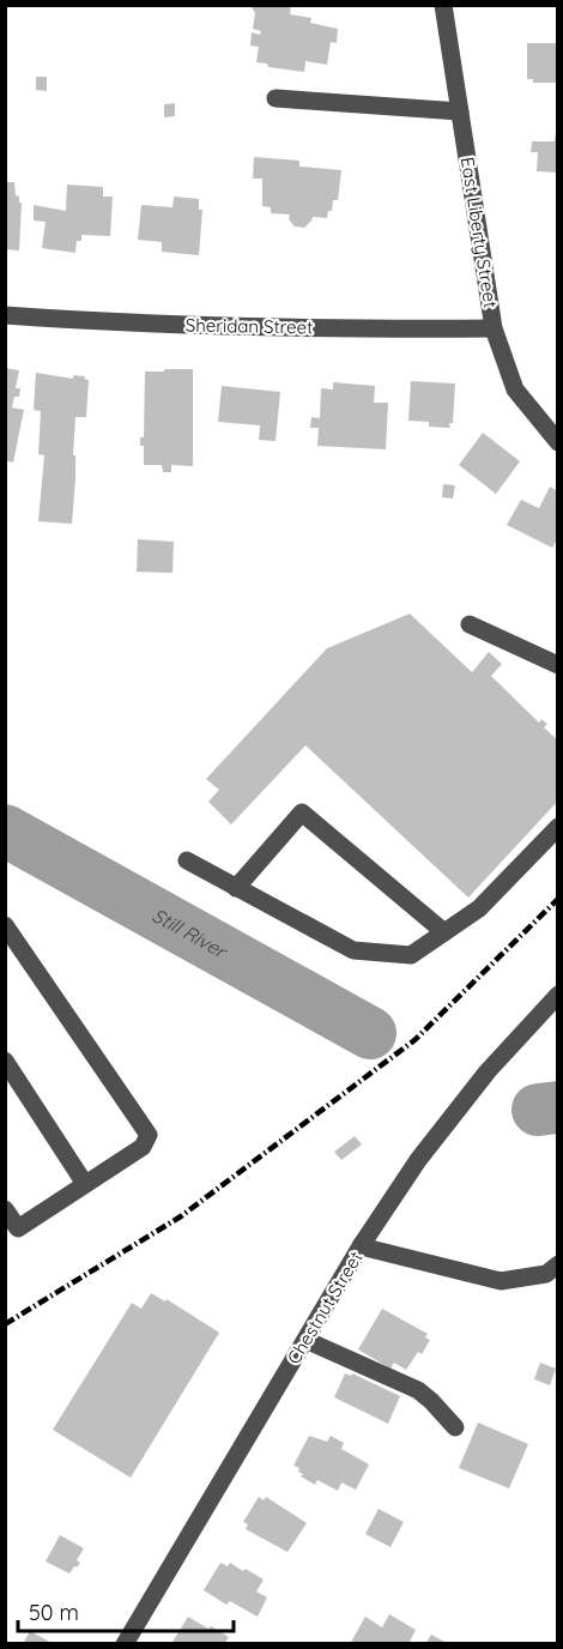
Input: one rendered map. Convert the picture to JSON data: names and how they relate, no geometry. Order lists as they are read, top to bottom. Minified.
{"streets":{"street":["East Liberty Street","Sheridan Street","Chestnut Street"]},"crossings":[["East Liberty Street","Sheridan Street"]],"water":["Still River"],"scale_bar":"50 m"}
